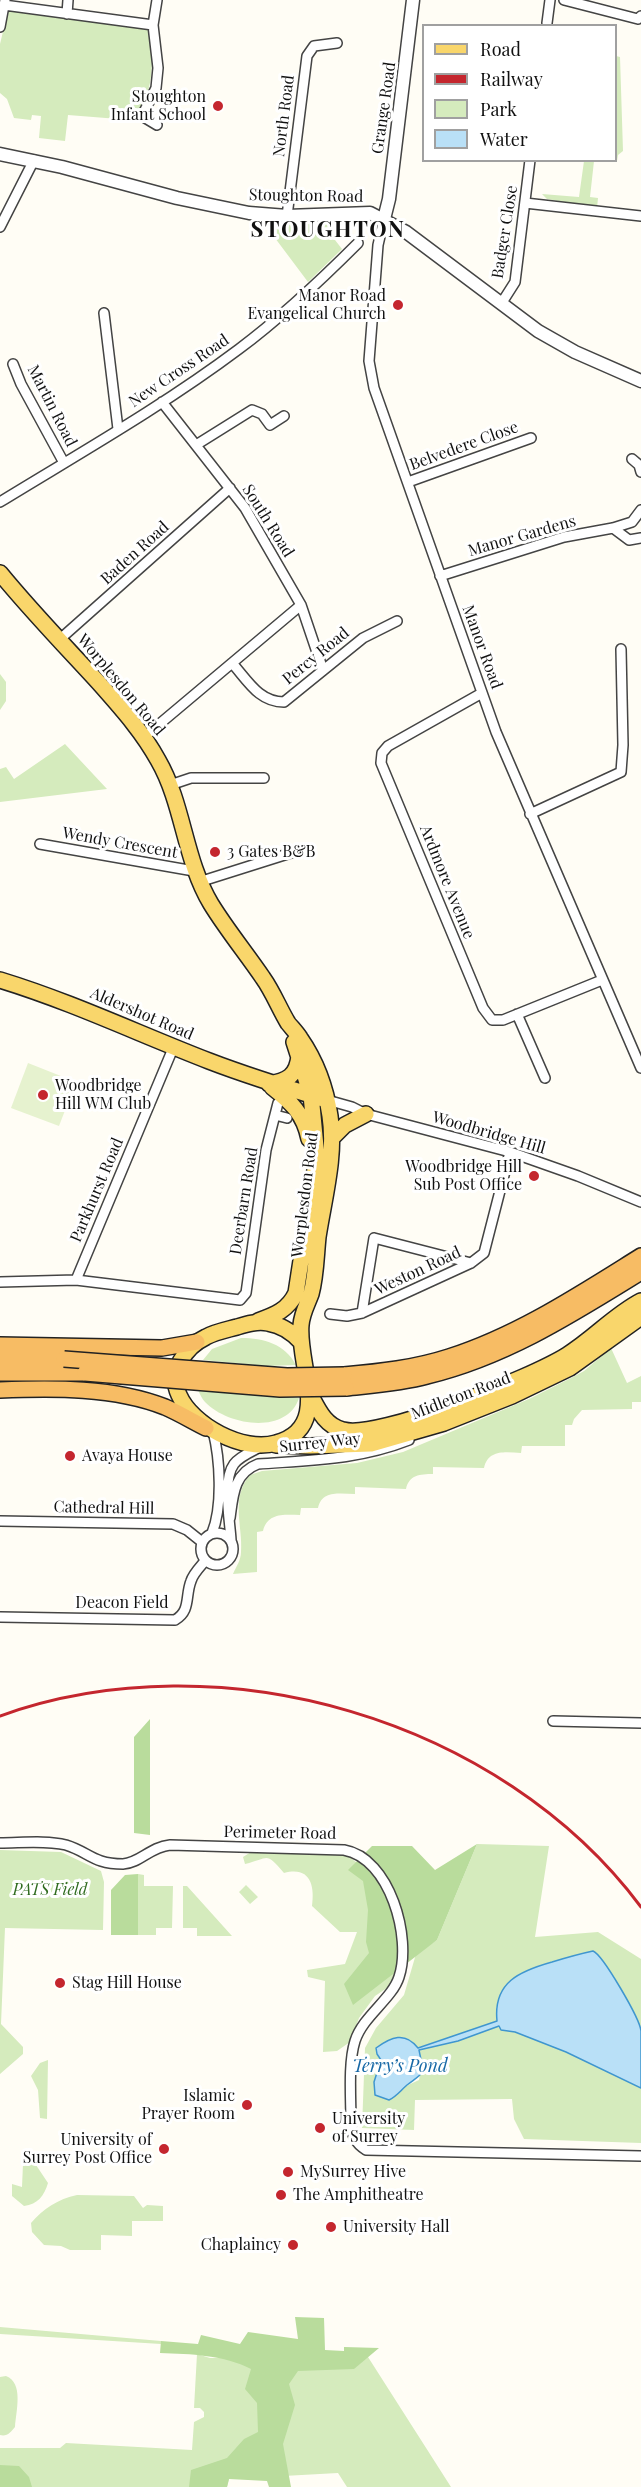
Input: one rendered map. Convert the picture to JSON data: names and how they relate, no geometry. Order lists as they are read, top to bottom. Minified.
{"streets":{"main road":["Worplesdon Road","Aldershot Road","Midleton Road"],"street":["Grange Road","North Road","Stoughton Road","Badger Close","New Cross Road","Martin Road","Belvedere Close","South Road","Manor Gardens","Baden Road","Manor Road","Percy Road","Wendy Crescent","Ardmore Avenue","Woodbridge Hill","Parkhurst Road","Deerbarn Road","Weston Road","Surrey Way","Cathedral Hill","Deacon Field","Perimeter Road"]},"crossings":[["Grange Road","Stoughton Road"],["Grange Road","Manor Road"],["North Road","Stoughton Road"],["Stoughton Road","Badger Close"],["Stoughton Road","Manor Road"],["New Cross Road","Martin Road"],["New Cross Road","South Road"],["Belvedere Close","Manor Road"],["South Road","Baden Road"],["South Road","Percy Road"],["Manor Gardens","Manor Road"],["Baden Road","Worplesdon Road"],["Manor Road","Ardmore Avenue"],["Worplesdon Road","Wendy Crescent"],["Worplesdon Road","Woodbridge Hill"],["Worplesdon Road","Midleton Road"],["Worplesdon Road","Surrey Way"],["Aldershot Road","Parkhurst Road"],["Woodbridge Hill","Weston Road"],["Parkhurst Road","Deerbarn Road"],["Midleton Road","Surrey Way"],["Surrey Way","Cathedral Hill"],["Surrey Way","Deacon Field"],["Cathedral Hill","Deacon Field"]],"districts":["STOUGHTON"],"water":["Terry’s Pond"],"parks":["PATS Field"],"places":["Stoughton Infant School","Manor Road Evangelical Church","3 Gates B&B","Woodbridge Hill WM Club","Woodbridge Hill Sub Post Office","Avaya House","Stag Hill House","Islamic Prayer Room","University of Surrey","University of Surrey Post Office","MySurrey Hive","The Amphitheatre","University Hall","Chaplaincy"],"legend":["Road","Railway","Park","Water"]}
